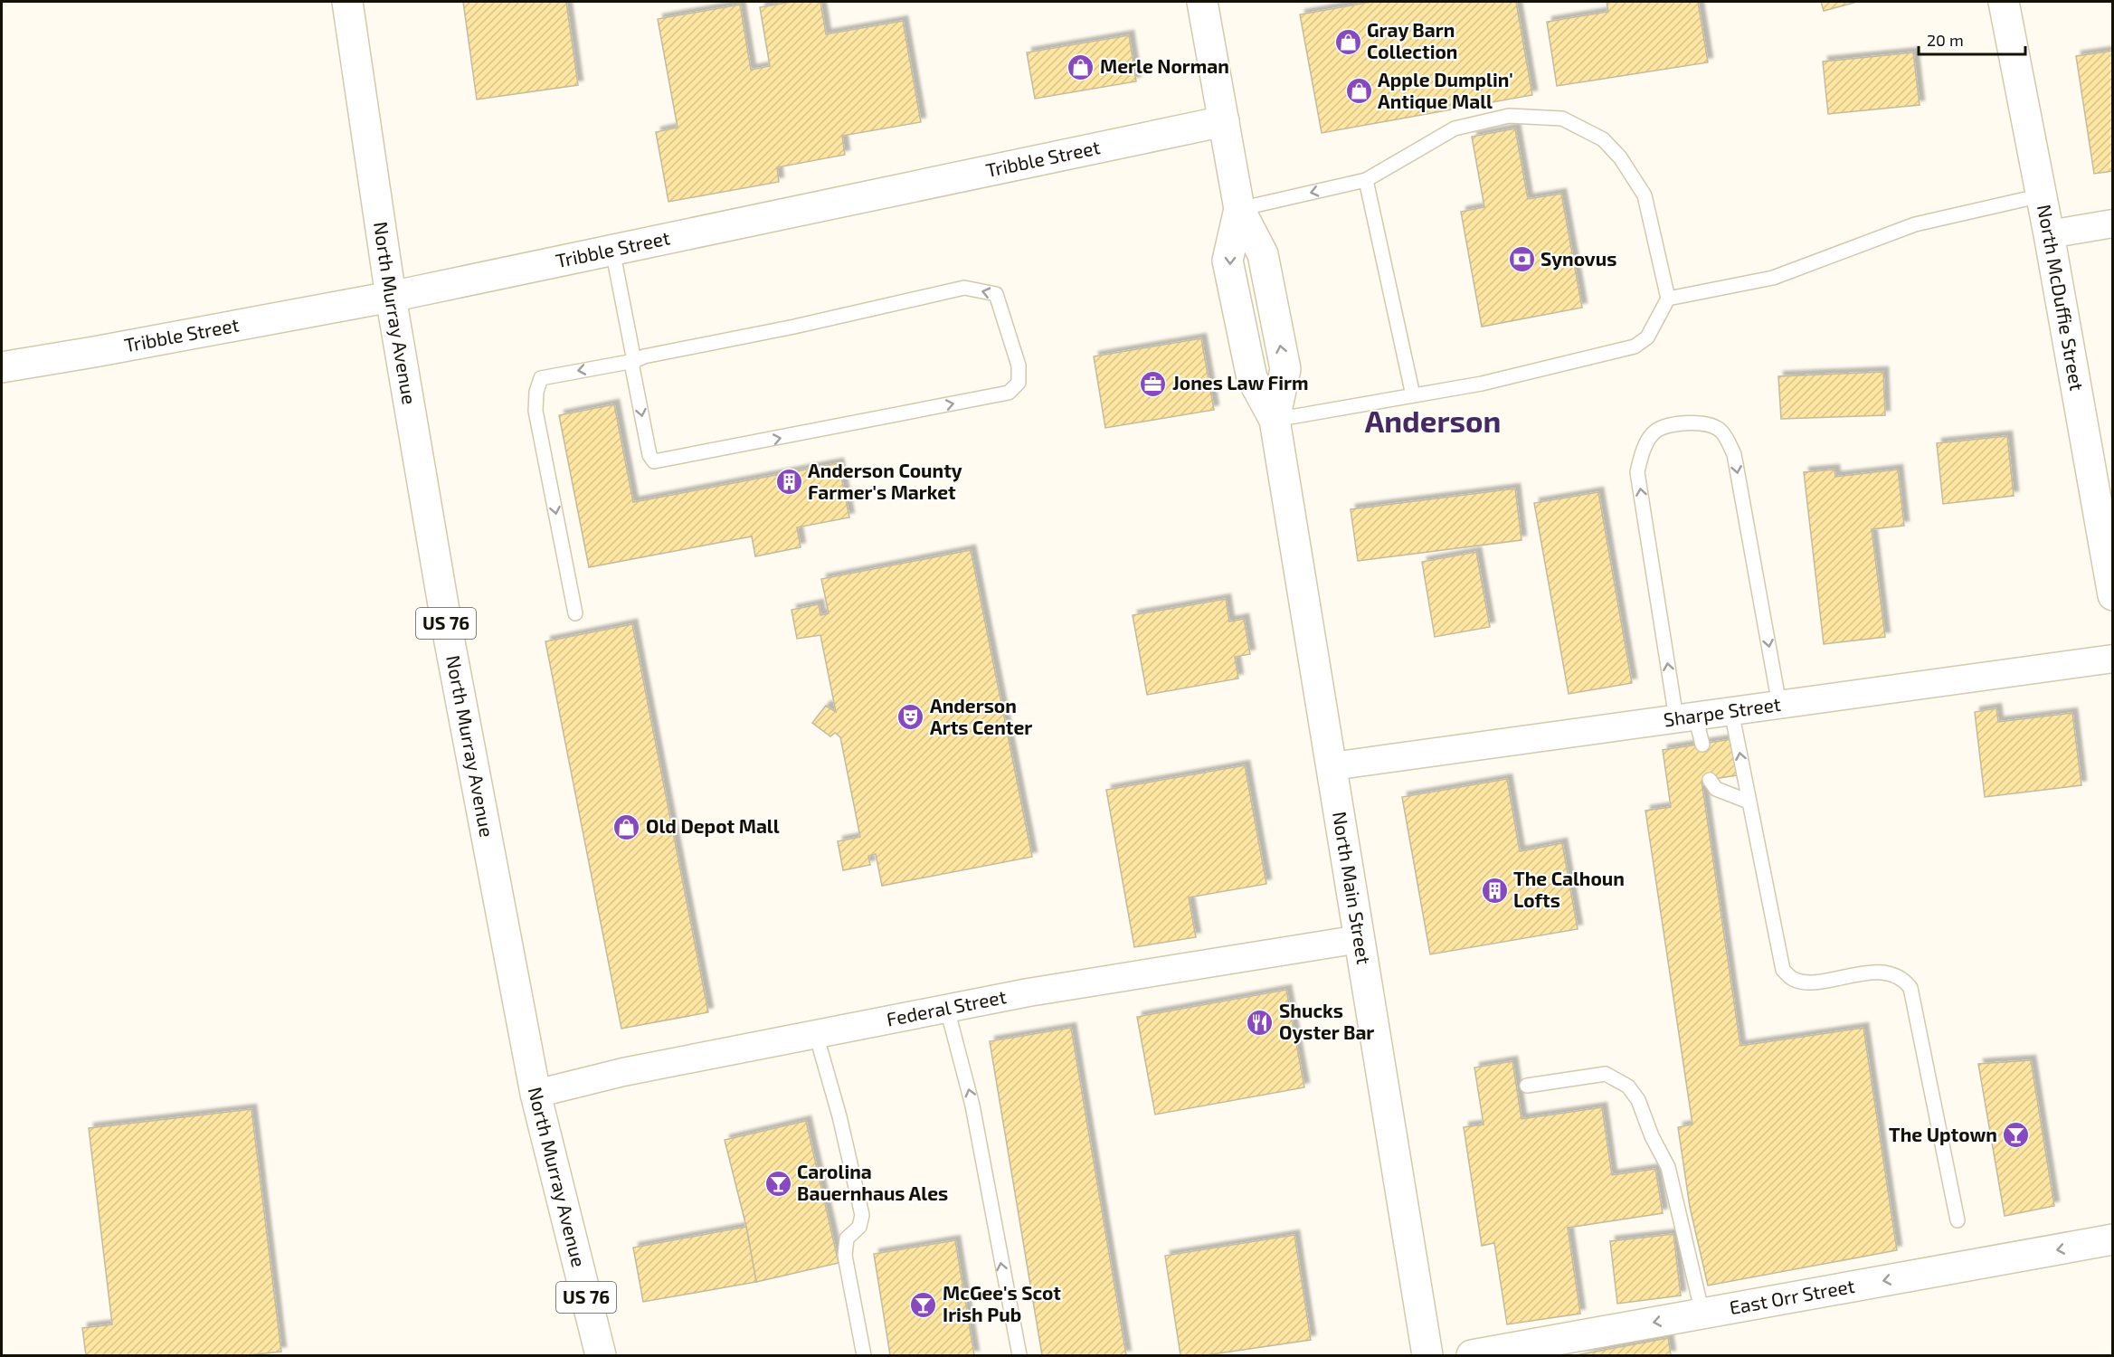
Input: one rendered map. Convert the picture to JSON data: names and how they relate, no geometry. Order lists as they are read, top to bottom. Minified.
{"streets":{"main road":["Tribble Street","North McDuffie Street","North Murray Avenue","US 76","North Main Street","East Orr Street"],"street":["Sharpe Street","Federal Street"]},"crossings":[["Tribble Street","North Murray Avenue"],["Tribble Street","North Main Street"],["North Murray Avenue","Federal Street"],["Sharpe Street","North Main Street"],["North Main Street","Federal Street"]],"one_way":["East Orr Street"],"districts":["Anderson"],"places":{"shop":["Gray Barn Collection","Merle Norman","Apple Dumplin' Antique Mall","Old Depot Mall"],"bank":["Synovus"],"office":["Jones Law Firm"],"building":["Anderson County Farmer's Market","The Calhoun Lofts"],"theatre":["Anderson Arts Center"],"restaurant":["Shucks Oyster Bar"],"bar":["The Uptown","Carolina Bauernhaus Ales","McGee's Scot Irish Pub"]},"scale_bar":"20 m"}
